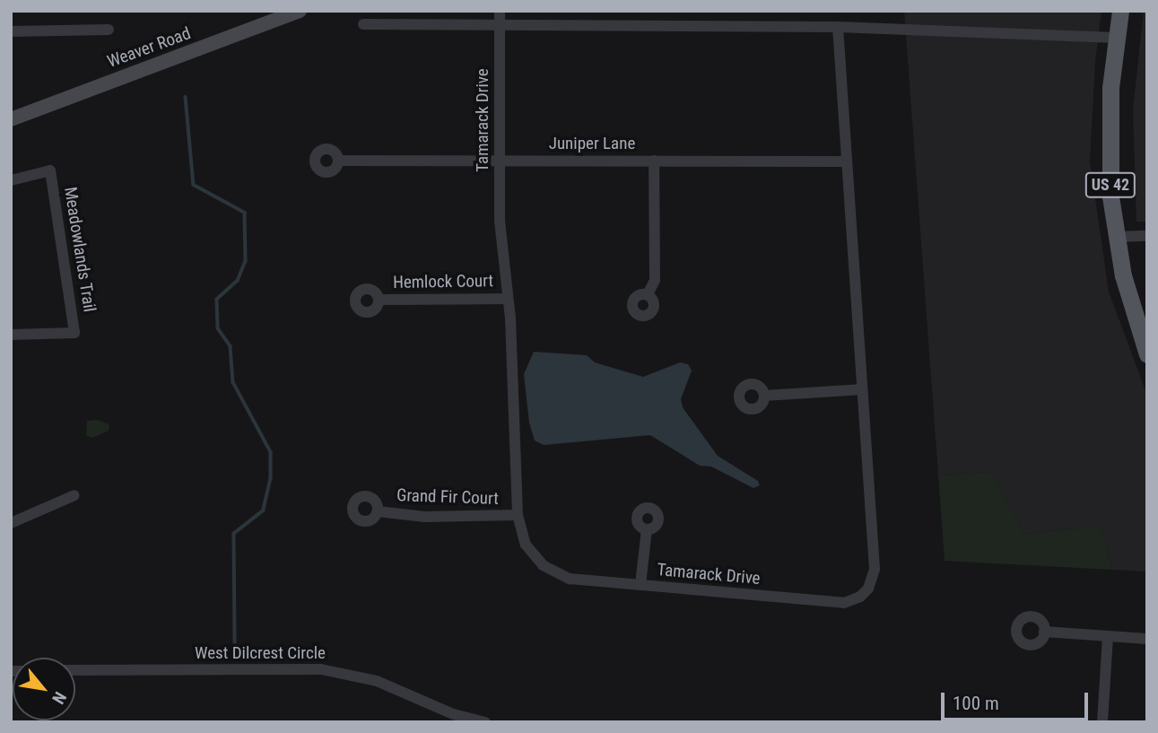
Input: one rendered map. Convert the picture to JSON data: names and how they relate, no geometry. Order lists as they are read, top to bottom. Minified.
{"streets":{"main road":["Weaver Road","US 42"],"street":["Tamarack Drive","Juniper Lane","Meadowlands Trail","Hemlock Court","Grand Fir Court","West Dilcrest Circle"]},"crossings":[["Tamarack Drive","Juniper Lane"],["Tamarack Drive","Hemlock Court"],["Tamarack Drive","Grand Fir Court"]],"scale_bar":"100 m","north":"bottom right"}
